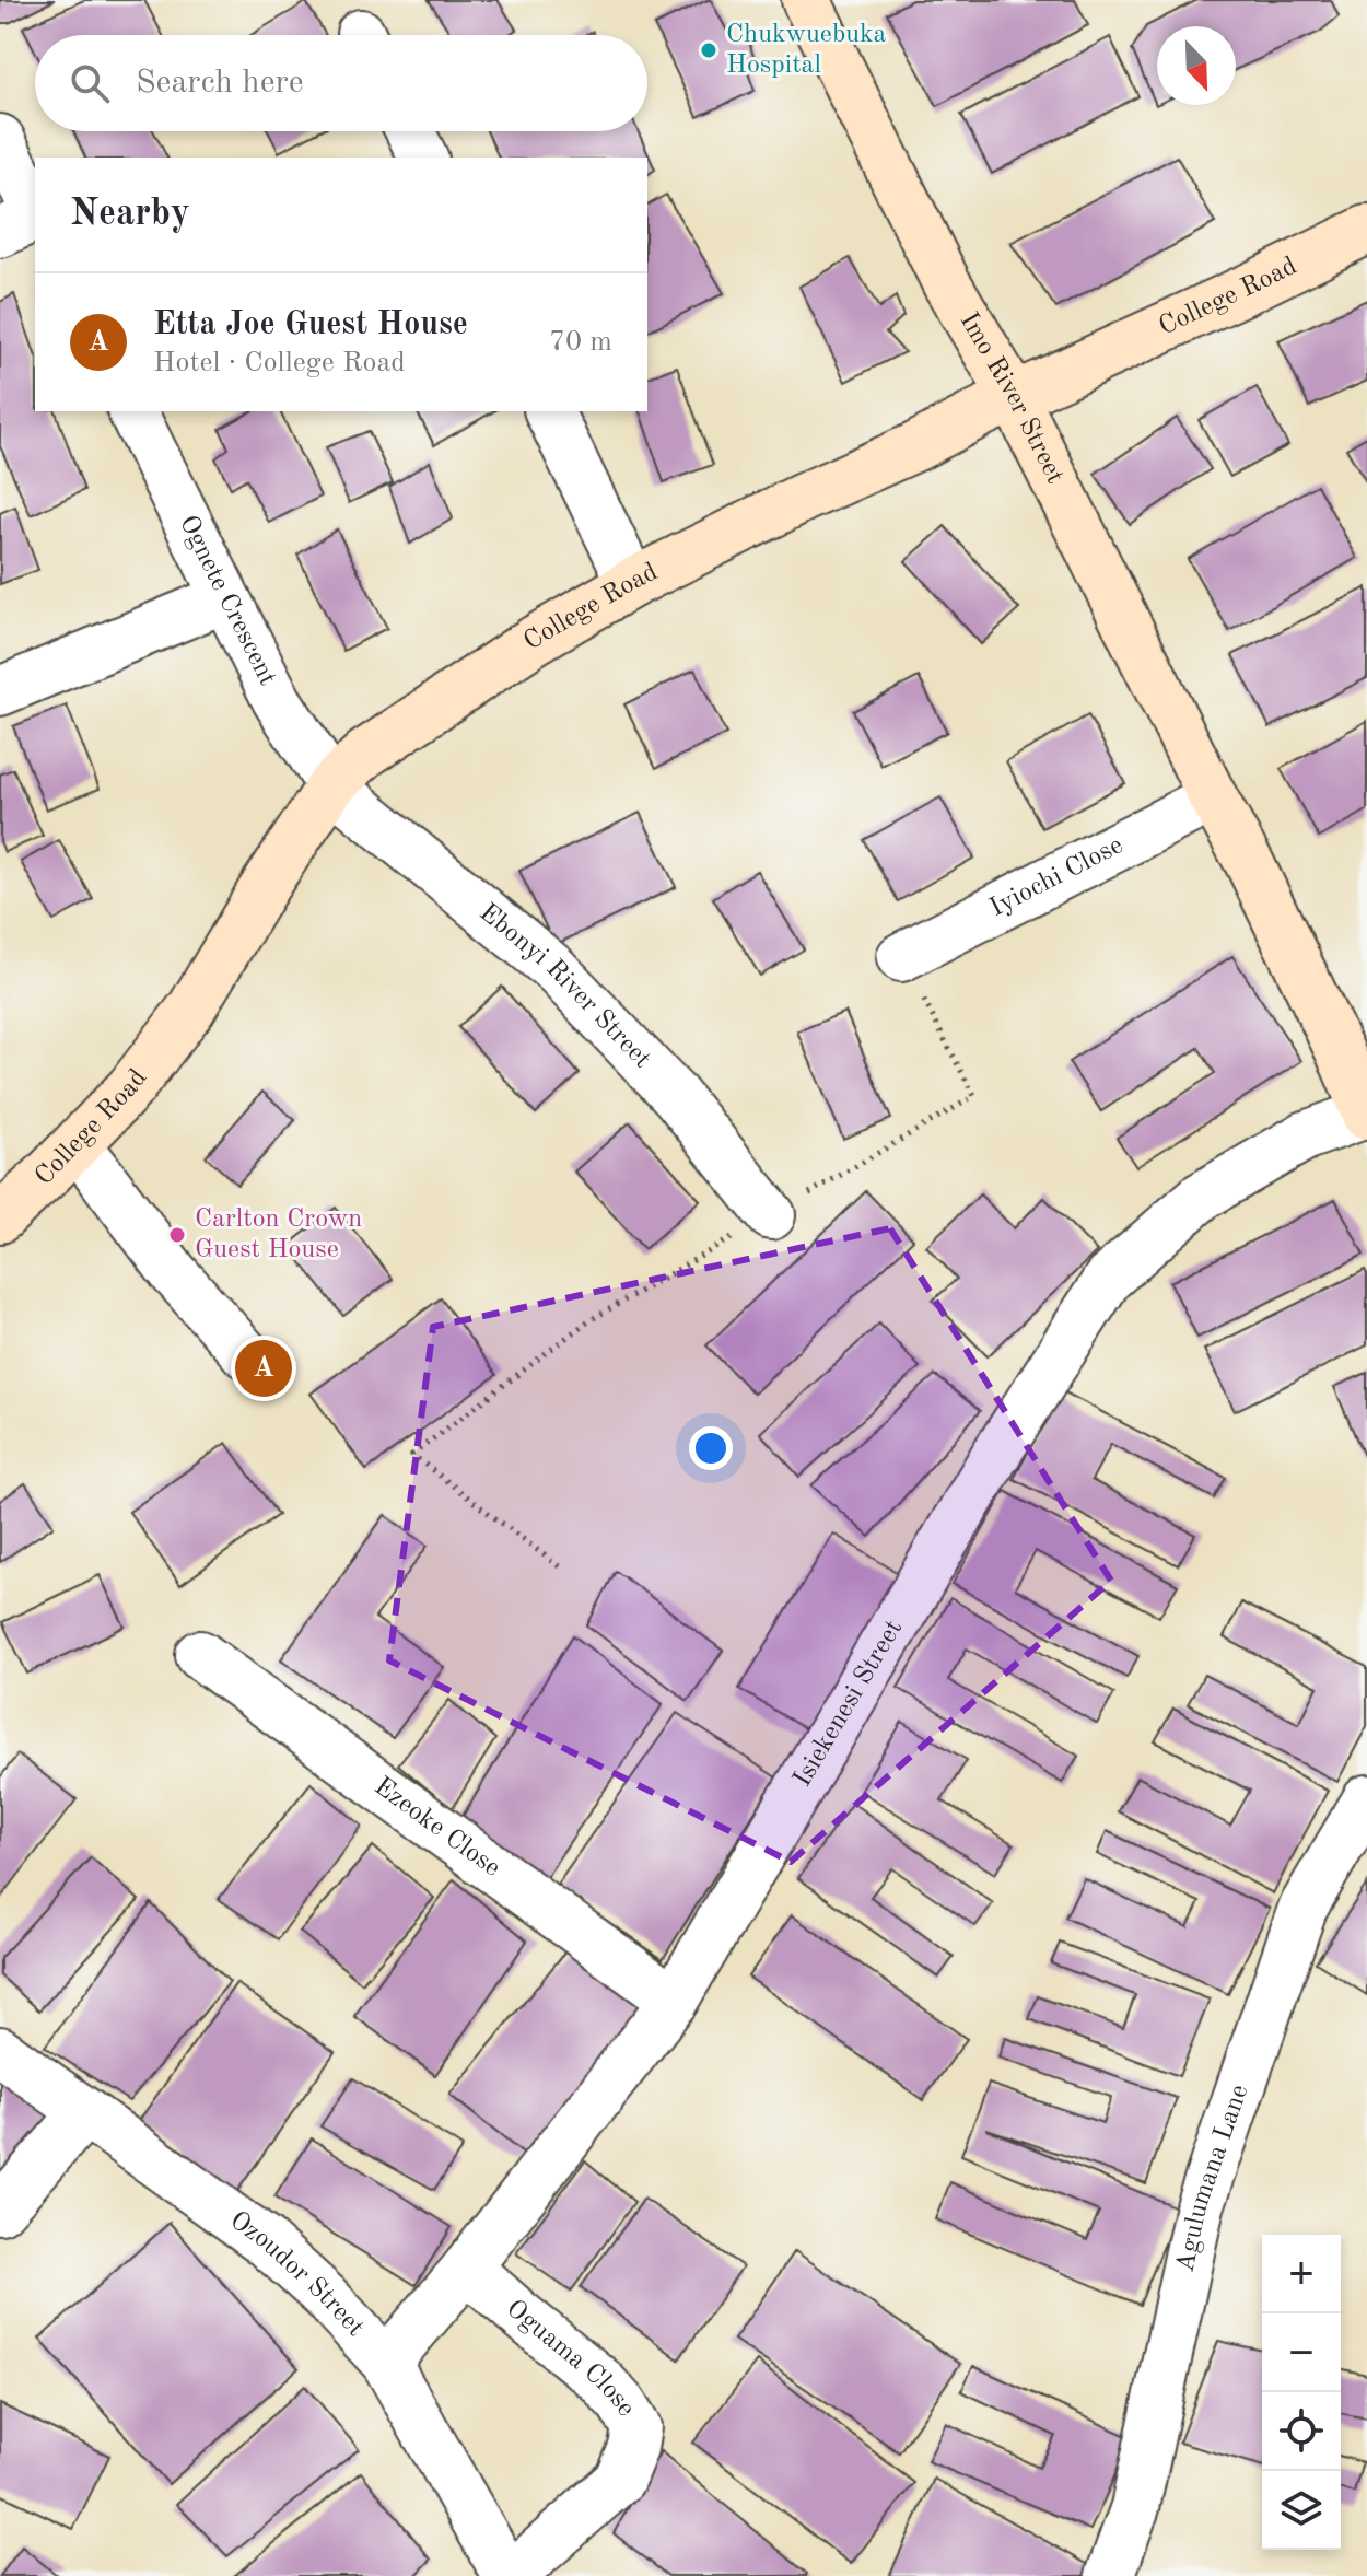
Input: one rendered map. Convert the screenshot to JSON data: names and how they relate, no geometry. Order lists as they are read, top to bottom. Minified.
{"streets":{"main road":["College Road","Imo River Street"],"street":["Ognete Crescent","Iyiochi Close","Ebonyi River Street","Isiekenesi Street","Ezeoke Close","Agulumana Lane","Ozoudor Street","Oguama Close"]},"crossings":[["College Road","Imo River Street"],["College Road","Ognete Crescent"],["College Road","Ebonyi River Street"],["Imo River Street","Iyiochi Close"],["Imo River Street","Isiekenesi Street"],["Ognete Crescent","Ebonyi River Street"],["Isiekenesi Street","Ezeoke Close"],["Isiekenesi Street","Ozoudor Street"],["Isiekenesi Street","Oguama Close"],["Ozoudor Street","Oguama Close"]],"places":["Chukwuebuka Hospital","Carlton Crown Guest House"],"north":"bottom right","page":{"search":"Search here","heading":"Nearby","list":[{"mark":"A","name":"Etta Joe Guest House","note":"Hotel · College Road","value":"70 m"}],"pins":"A","map_buttons":["+","−"]}}
